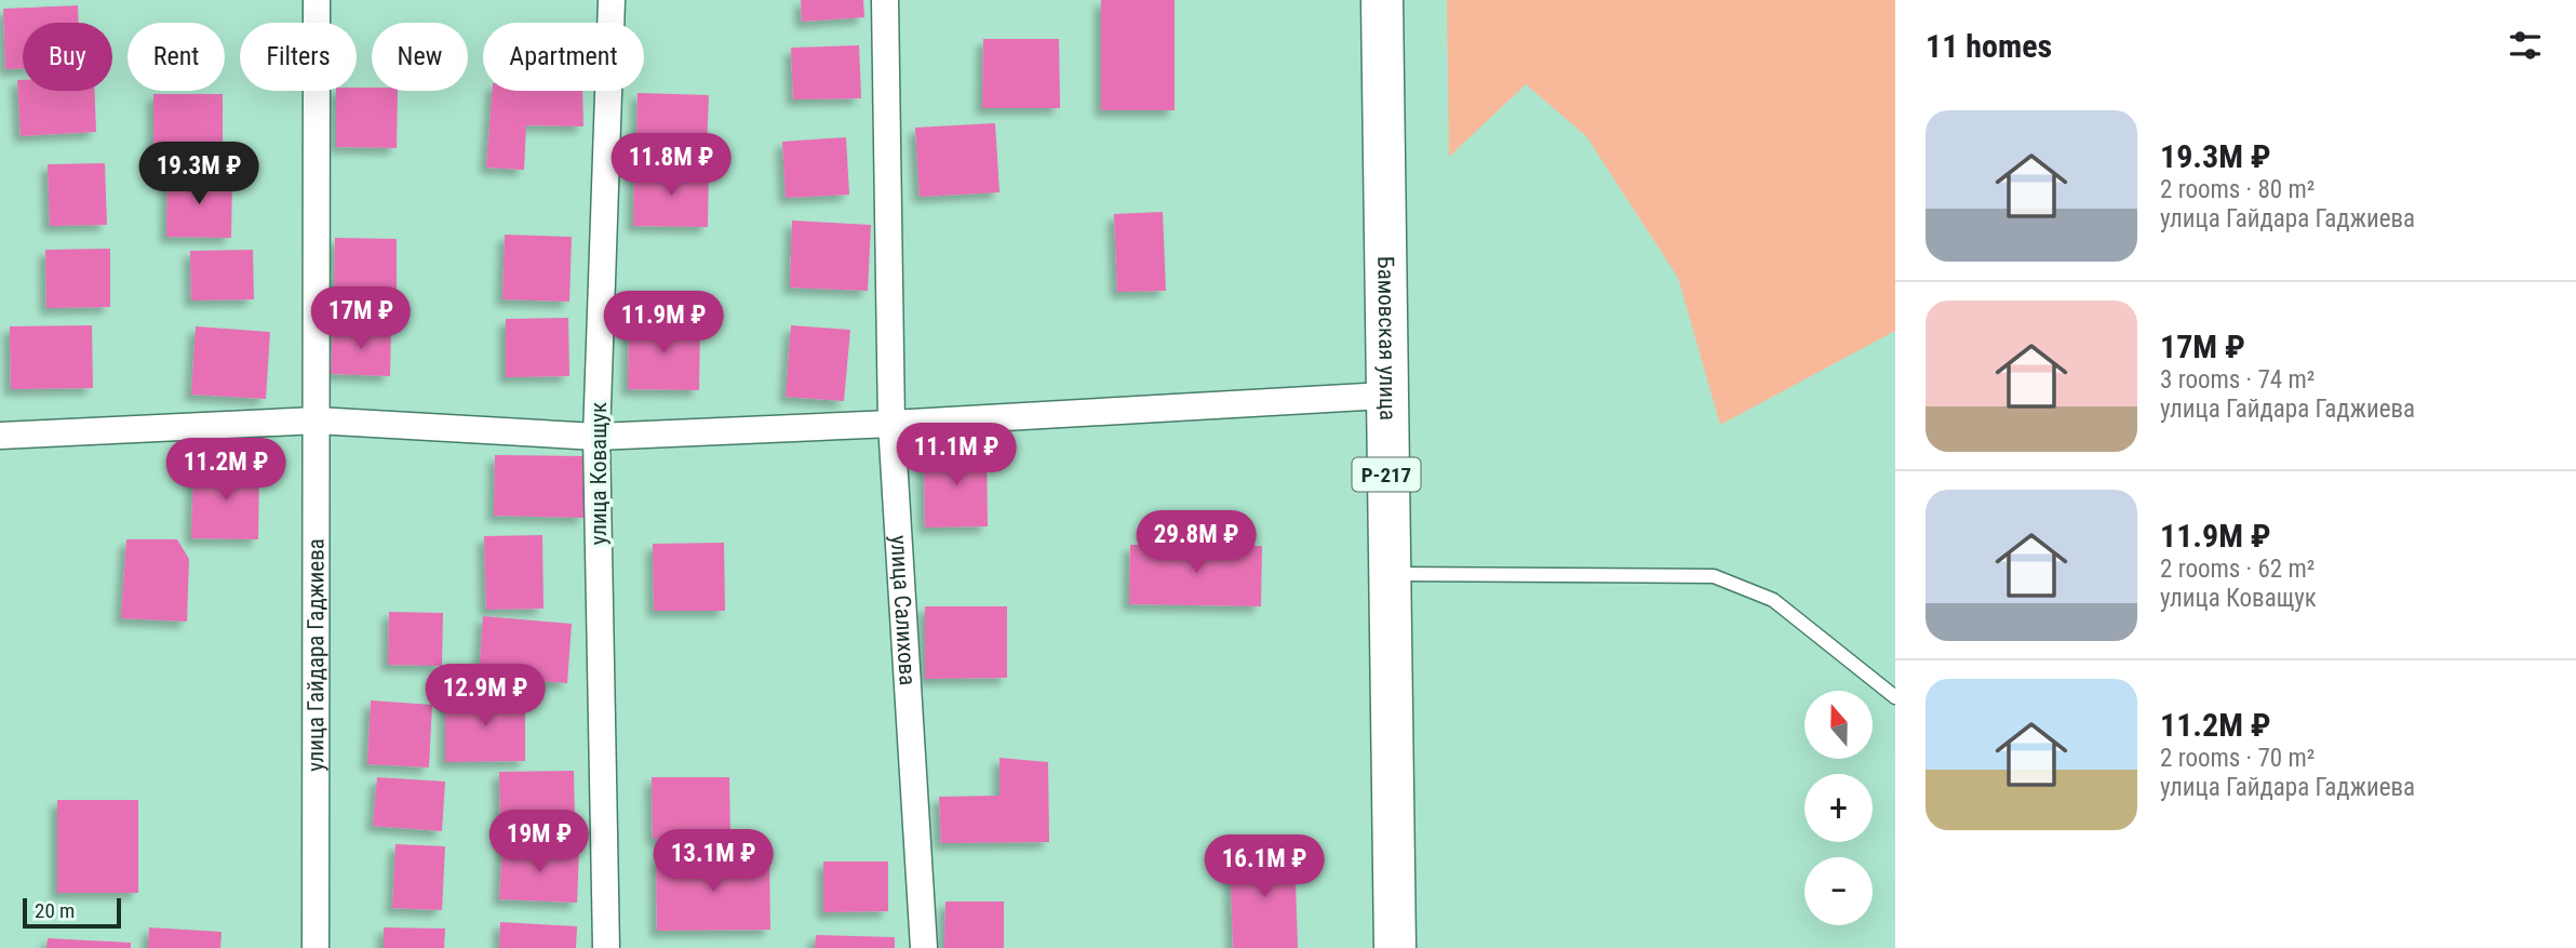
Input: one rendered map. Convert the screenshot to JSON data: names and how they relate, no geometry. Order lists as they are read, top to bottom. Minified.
{"streets":{"highway":["Бамовская улица","Р-217"],"street":["улица Коващук","улица Салихова","улица Гайдара Гаджиева"]},"scale_bar":"20 m","north":"top","page":{"heading":"11 homes","chip":["Buy","Rent","Filters","New","Apartment"],"list":[{"name":"19.3M ₽","note":"2 rooms · 80 m² · улица Гайдара Гаджиева"},{"name":"17M ₽","note":"3 rooms · 74 m² · улица Гайдара Гаджиева"},{"name":"11.9M ₽","note":"2 rooms · 62 m² · улица Коващук"},{"name":"11.2M ₽","note":"2 rooms · 70 m² · улица Гайдара Гаджиева"}],"price":["11.8M ₽","19.3M ₽","17M ₽","11.9M ₽","11.1M ₽","11.2M ₽","29.8M ₽","12.9M ₽","19M ₽","13.1M ₽","16.1M ₽"],"map_buttons":["+","−"],"scale":"20 m"}}
